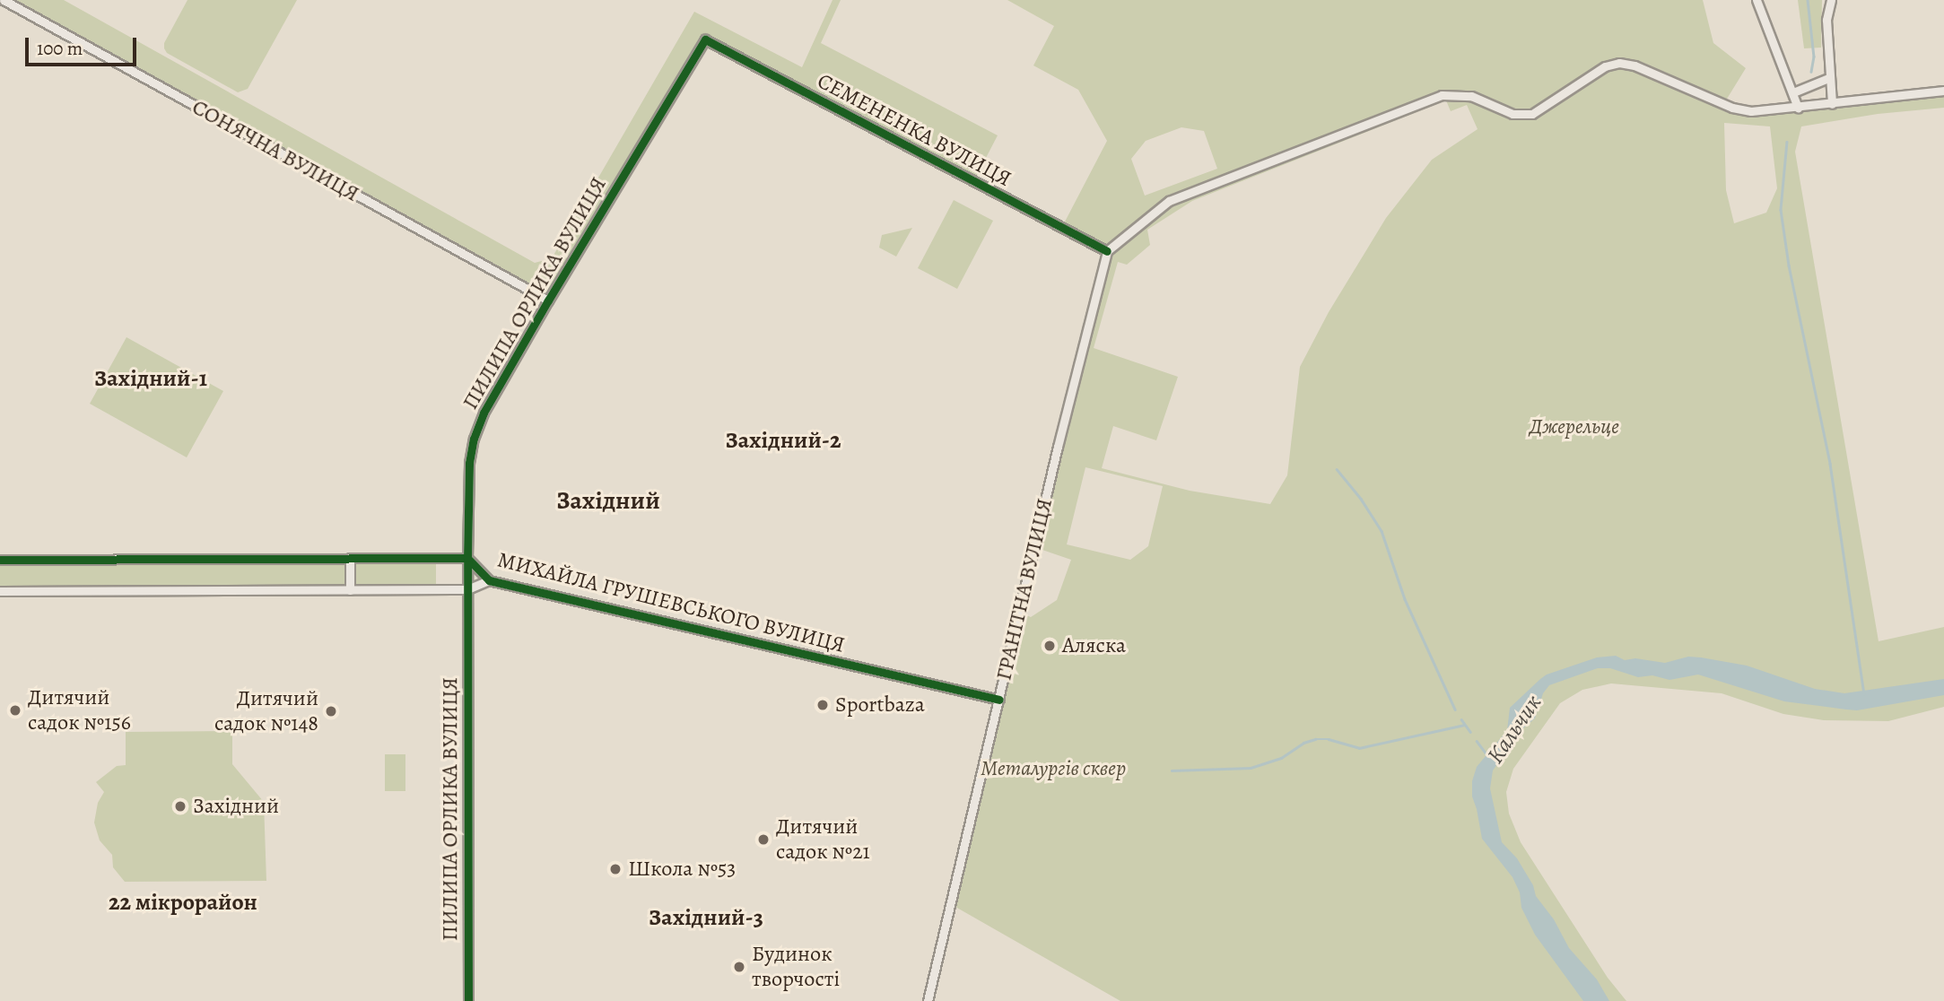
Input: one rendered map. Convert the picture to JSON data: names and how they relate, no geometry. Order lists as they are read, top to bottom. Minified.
{"streets":{"street":["СЕМЕНЕНКА ВУЛИЦЯ","СОНЯЧНА ВУЛИЦЯ","ПИЛИПА ОРЛИКА ВУЛИЦЯ","ГРАНІТНА ВУЛИЦЯ","МИХАЙЛА ГРУШЕВСЬКОГО ВУЛИЦЯ"]},"crossings":[["СЕМЕНЕНКА ВУЛИЦЯ","ПИЛИПА ОРЛИКА ВУЛИЦЯ"],["СЕМЕНЕНКА ВУЛИЦЯ","ГРАНІТНА ВУЛИЦЯ"],["СОНЯЧНА ВУЛИЦЯ","ПИЛИПА ОРЛИКА ВУЛИЦЯ"],["ПИЛИПА ОРЛИКА ВУЛИЦЯ","МИХАЙЛА ГРУШЕВСЬКОГО ВУЛИЦЯ"],["ГРАНІТНА ВУЛИЦЯ","МИХАЙЛА ГРУШЕВСЬКОГО ВУЛИЦЯ"]],"districts":["Західний-1","Західний-2","Західний","22 мікрорайон","Західний-3"],"water":["Кальчик"],"parks":["Джерельце","Металургів сквер"],"places":["Аляска","Sportbaza","Дитячий садок №156","Дитячий садок №148","Західний","Дитячий садок №21","Школа №53","Будинок творчості"],"scale_bar":"100 m"}
